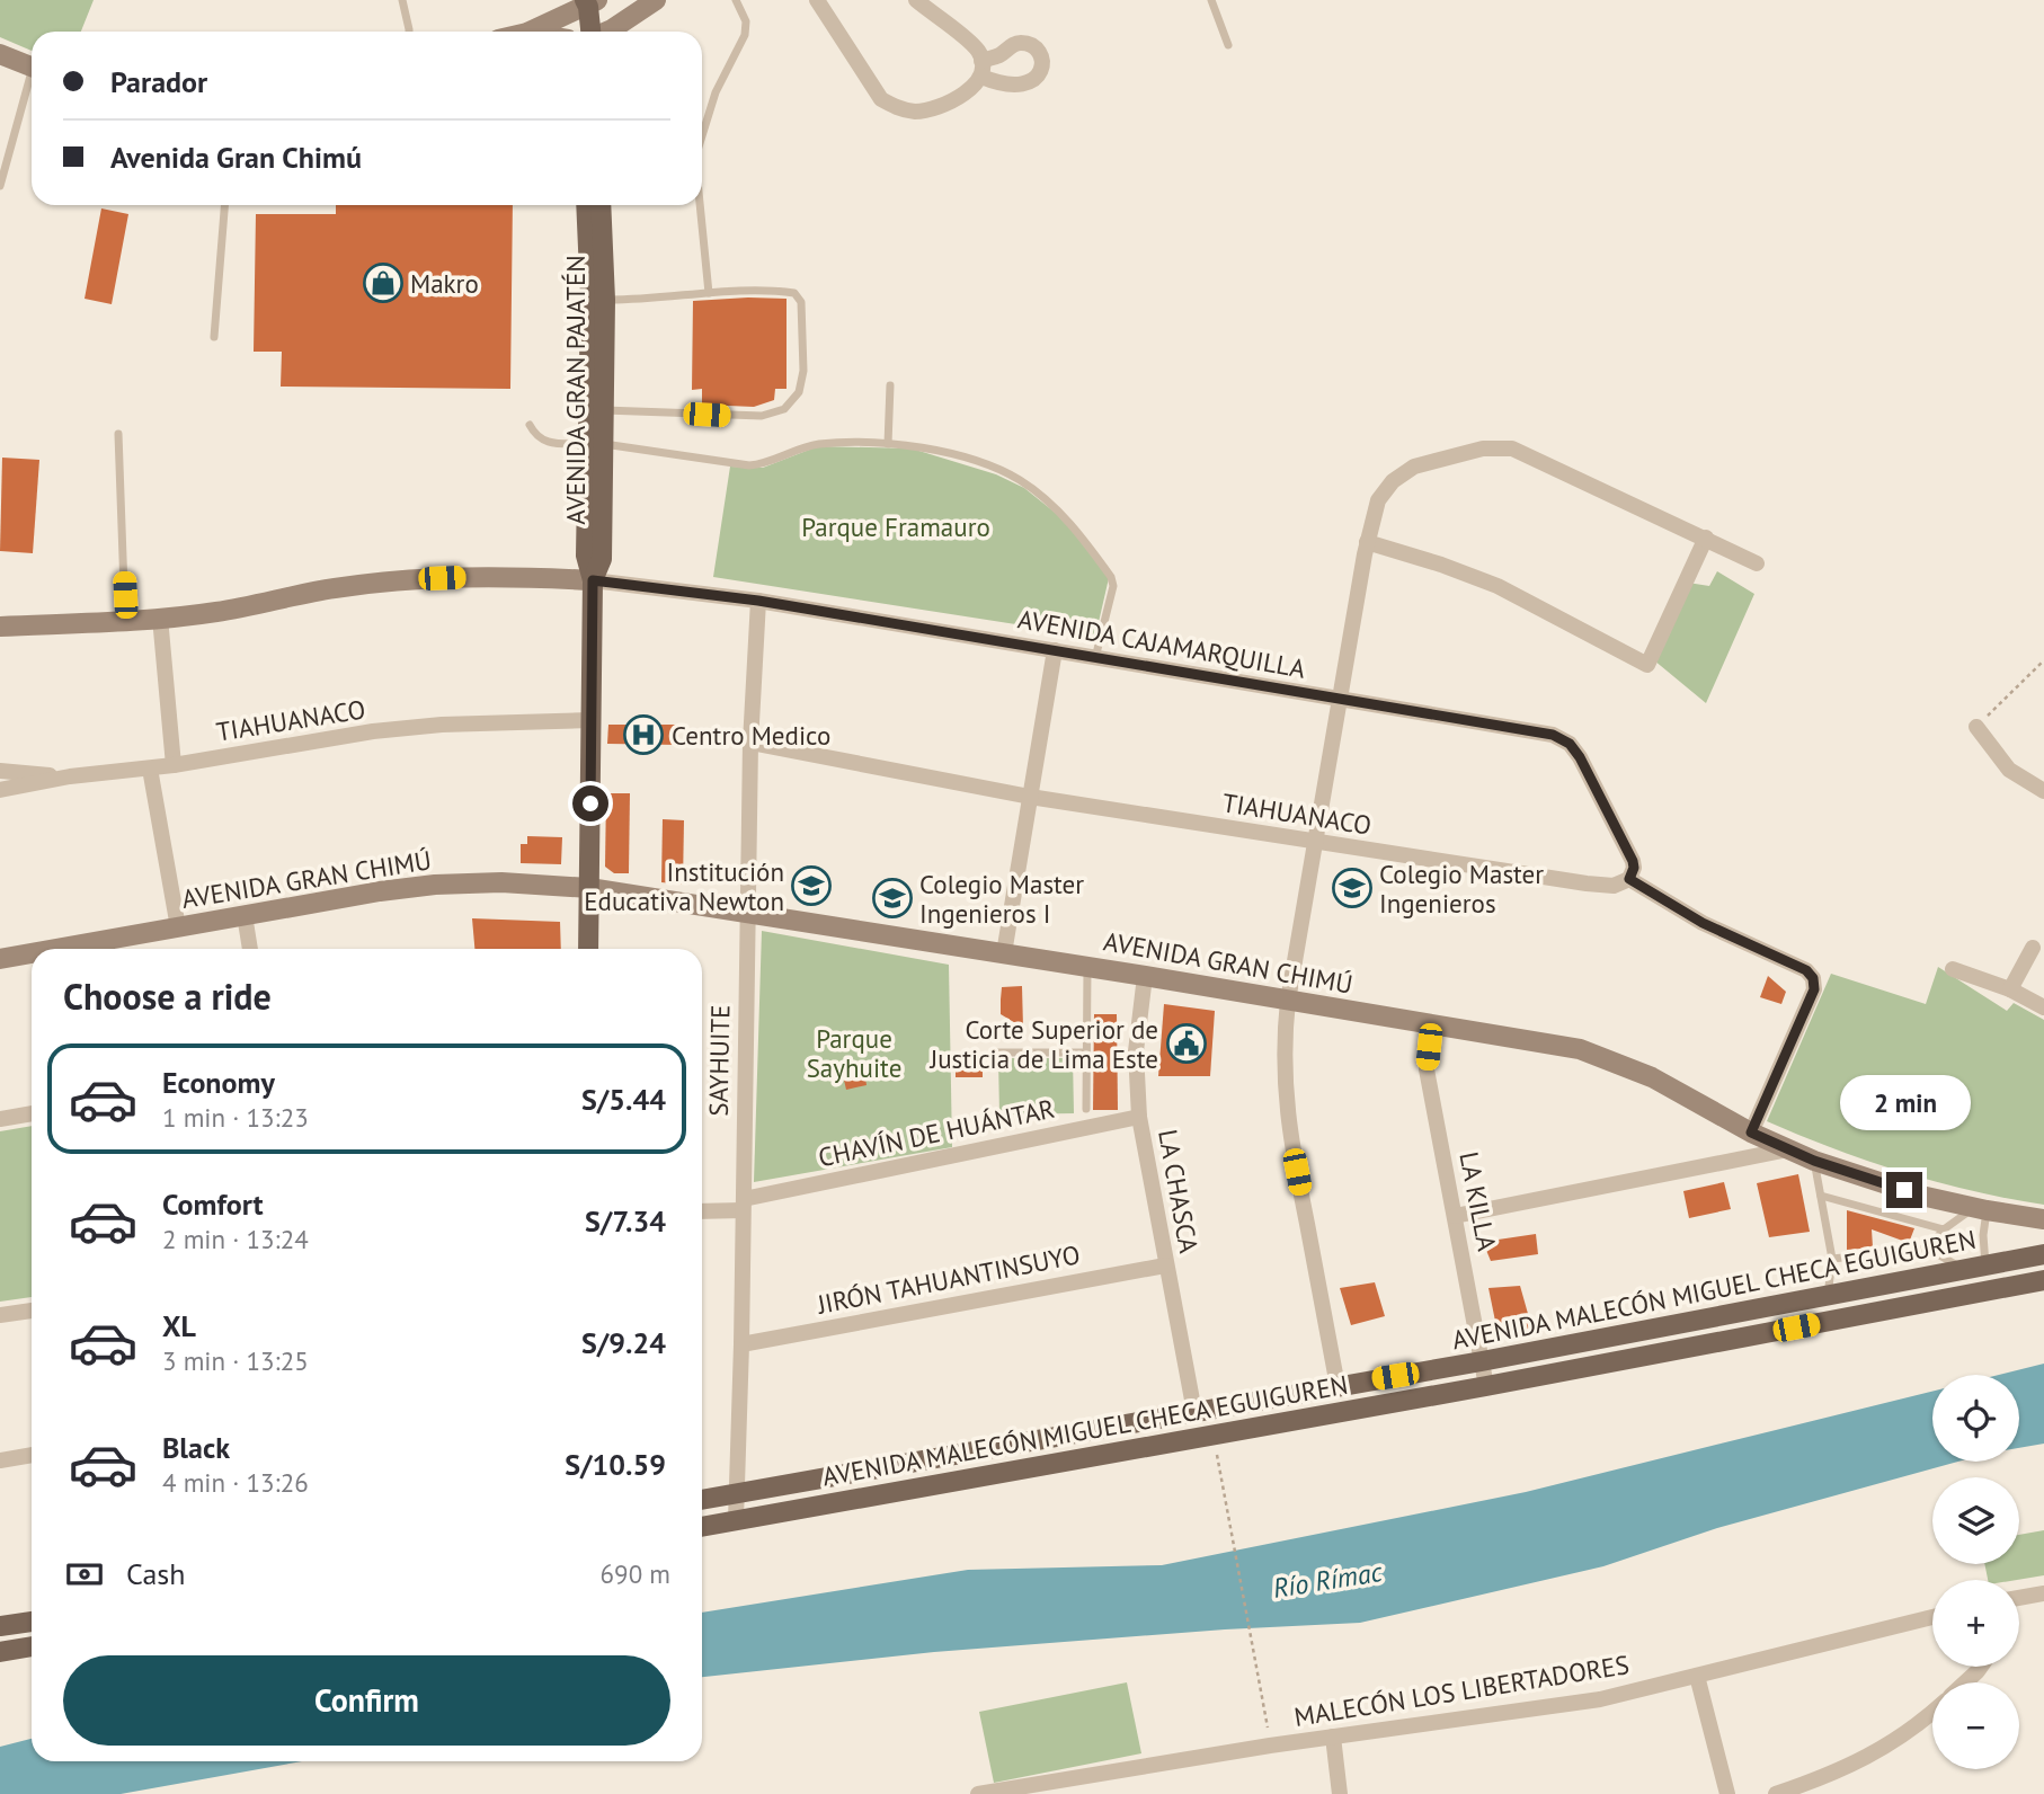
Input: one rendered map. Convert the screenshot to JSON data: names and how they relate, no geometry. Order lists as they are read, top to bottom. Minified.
{"streets":{"main road":["AVENIDA GRAN PAJATÉN","AVENIDA MALECÓN MIGUEL CHECA EGUIGUREN"],"street":["AVENIDA CAJAMARQUILLA","TIAHUANACO","AVENIDA GRAN CHIMÚ","SAYHUITE","CHAVÍN DE HUÁNTAR","LA CHASCA","LA KILLA","JIRÓN TAHUANTINSUYO","MALECÓN LOS LIBERTADORES"]},"crossings":[["AVENIDA GRAN PAJATÉN","AVENIDA CAJAMARQUILLA"],["AVENIDA GRAN PAJATÉN","TIAHUANACO"],["AVENIDA GRAN PAJATÉN","AVENIDA GRAN CHIMÚ"],["AVENIDA CAJAMARQUILLA","TIAHUANACO"],["AVENIDA CAJAMARQUILLA","SAYHUITE"],["TIAHUANACO","SAYHUITE"],["AVENIDA GRAN CHIMÚ","SAYHUITE"],["AVENIDA GRAN CHIMÚ","LA CHASCA"],["AVENIDA GRAN CHIMÚ","LA KILLA"],["SAYHUITE","CHAVÍN DE HUÁNTAR"],["SAYHUITE","JIRÓN TAHUANTINSUYO"],["SAYHUITE","AVENIDA MALECÓN MIGUEL CHECA EGUIGUREN"],["CHAVÍN DE HUÁNTAR","LA CHASCA"],["LA CHASCA","JIRÓN TAHUANTINSUYO"],["LA CHASCA","AVENIDA MALECÓN MIGUEL CHECA EGUIGUREN"],["LA KILLA","AVENIDA MALECÓN MIGUEL CHECA EGUIGUREN"]],"water":["Río Rímac"],"parks":["Parque Framauro","Parque Sayhuite"],"places":{"shop":["Makro"],"hospital":["Centro Medico"],"school or university":["Institución Educativa Newton","Colegio Master Ingenieros","Colegio Master Ingenieros I"],"public building":["Corte Superior de Justicia de Lima Este"]},"page":{"banner":["Parador","Avenida Gran Chimú"],"heading":"Choose a ride","list":[{"name":"Economy","note":"1 min · 13:23","value":"S/5.44"},{"name":"Comfort","note":"2 min · 13:24","value":"S/7.34"},{"name":"XL","note":"3 min · 13:25","value":"S/9.24"},{"name":"Black","note":"4 min · 13:26","value":"S/10.59"}],"bubble":"2 min","map_buttons":["+","−"],"pay":["Cash","690 m"],"buttons":"Confirm"}}
